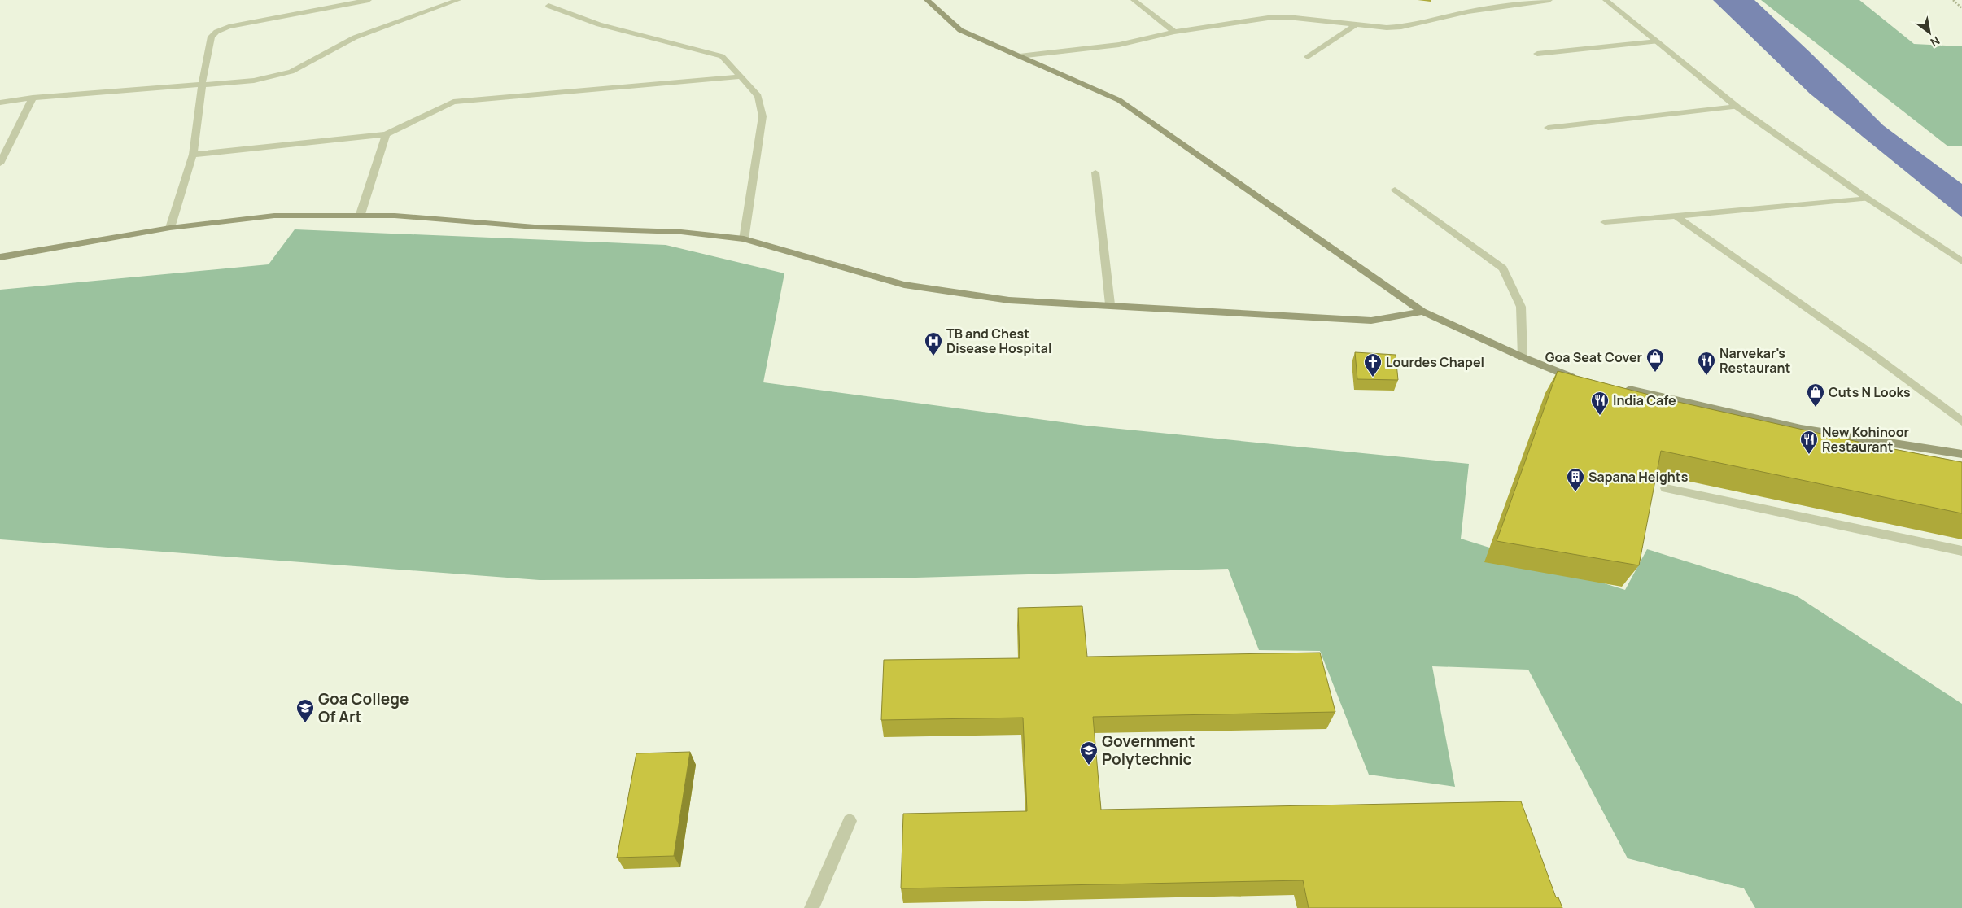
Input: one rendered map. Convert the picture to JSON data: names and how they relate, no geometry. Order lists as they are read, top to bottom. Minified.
{"places":{"hospital":["TB and Chest Disease Hospital"],"shop":["Goa Seat Cover","Cuts N Looks"],"restaurant":["Narvekar's Restaurant","India Cafe","New Kohinoor Restaurant"],"church":["Lourdes Chapel"],"building":["Sapana Heights"],"school or university":["Goa College Of Art","Government Polytechnic"]},"north":"bottom right"}
